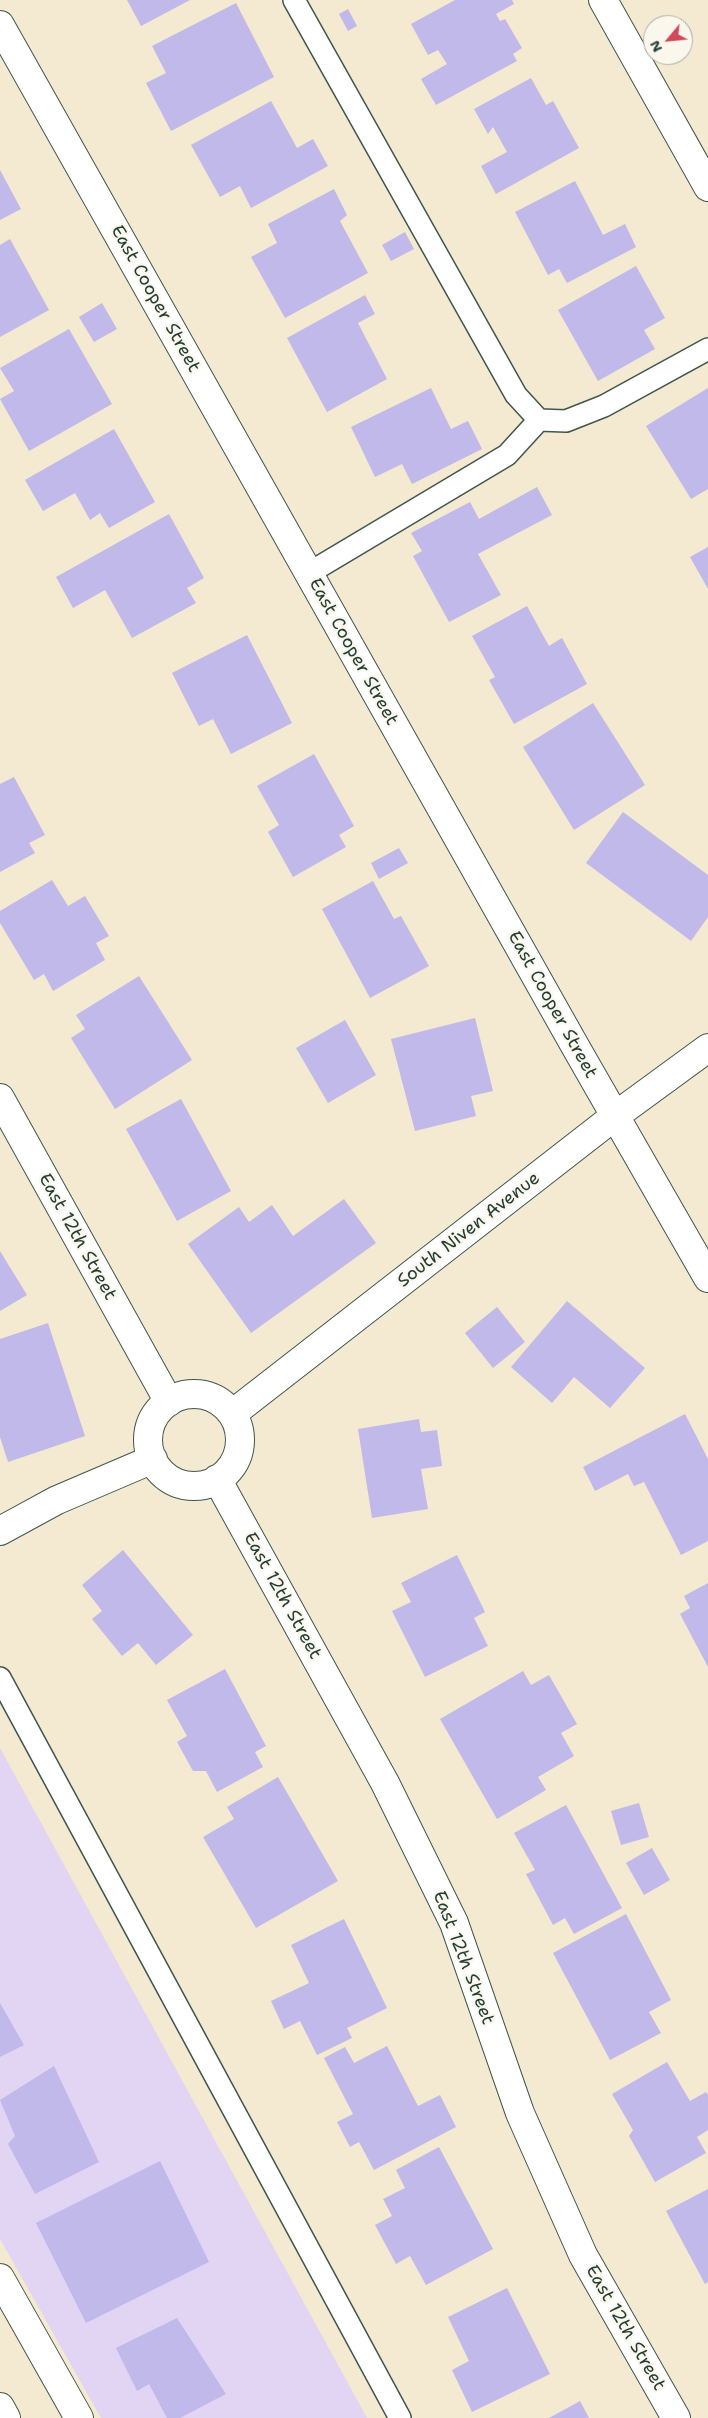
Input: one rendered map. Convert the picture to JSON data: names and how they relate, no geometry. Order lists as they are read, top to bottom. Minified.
{"streets":{"street":["East Cooper Street","South Niven Avenue","East 12th Street"]},"crossings":[["East Cooper Street","South Niven Avenue"],["South Niven Avenue","East 12th Street"]],"north":"bottom left"}
